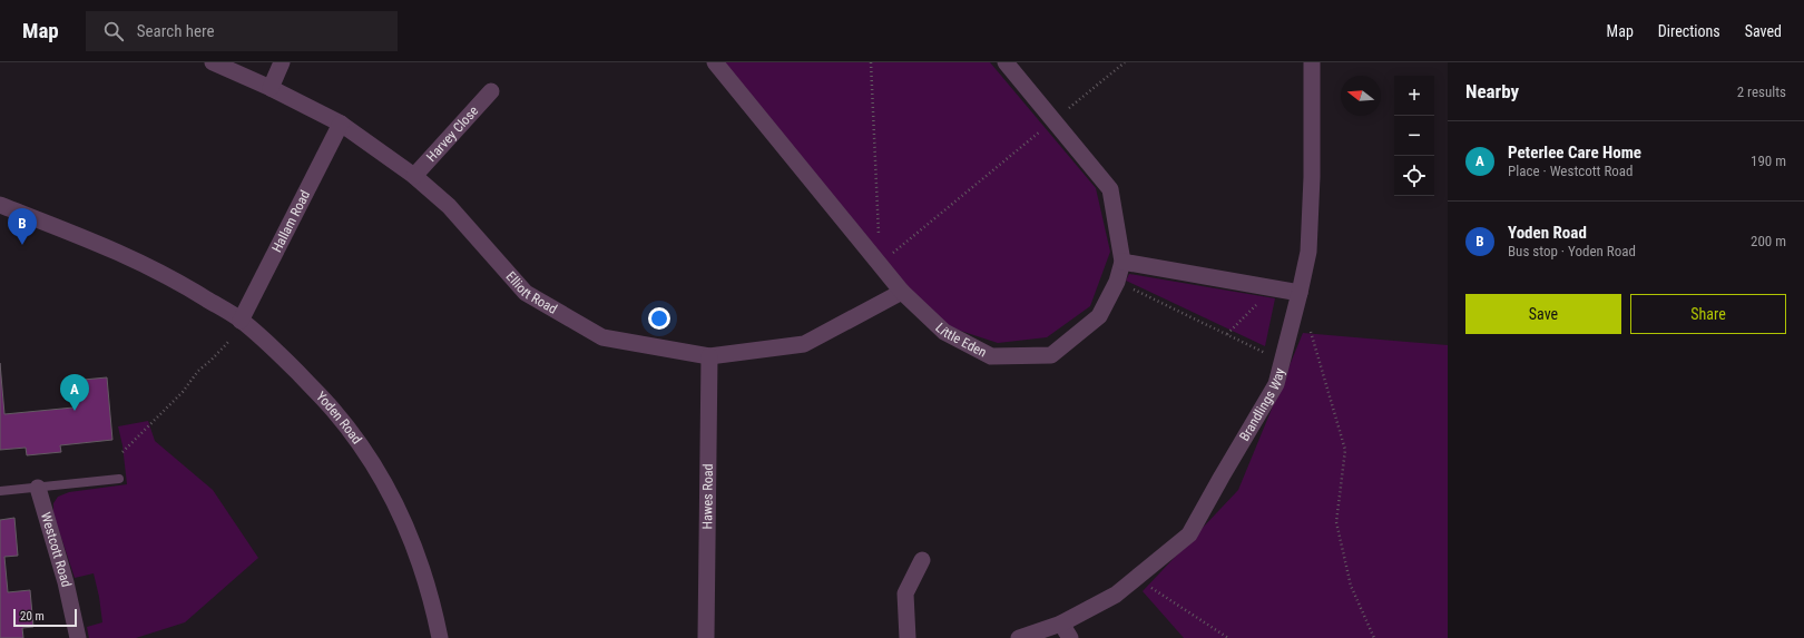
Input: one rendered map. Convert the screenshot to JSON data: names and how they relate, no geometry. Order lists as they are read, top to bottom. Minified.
{"streets":{"street":["Harvey Close","Hallam Road","Elliott Road","Little Eden","Brandlings Way","Yoden Road","Hawes Road","Westcott Road"]},"crossings":[["Harvey Close","Elliott Road"],["Hallam Road","Elliott Road"],["Hallam Road","Yoden Road"],["Elliott Road","Little Eden"],["Elliott Road","Hawes Road"]],"scale_bar":"20 m","north":"left","page":{"header":"Map","search":"Search here","nav":["Map","Directions","Saved"],"heading":["Nearby","2 results"],"map_buttons":["+","−"],"list":[{"mark":"A","name":"Peterlee Care Home","note":"Place · Westcott Road","value":"190 m"},{"mark":"B","name":"Yoden Road","note":"Bus stop · Yoden Road","value":"200 m"}],"pins":["B","A"],"buttons":["Save","Share"],"scale":"20 m"}}
